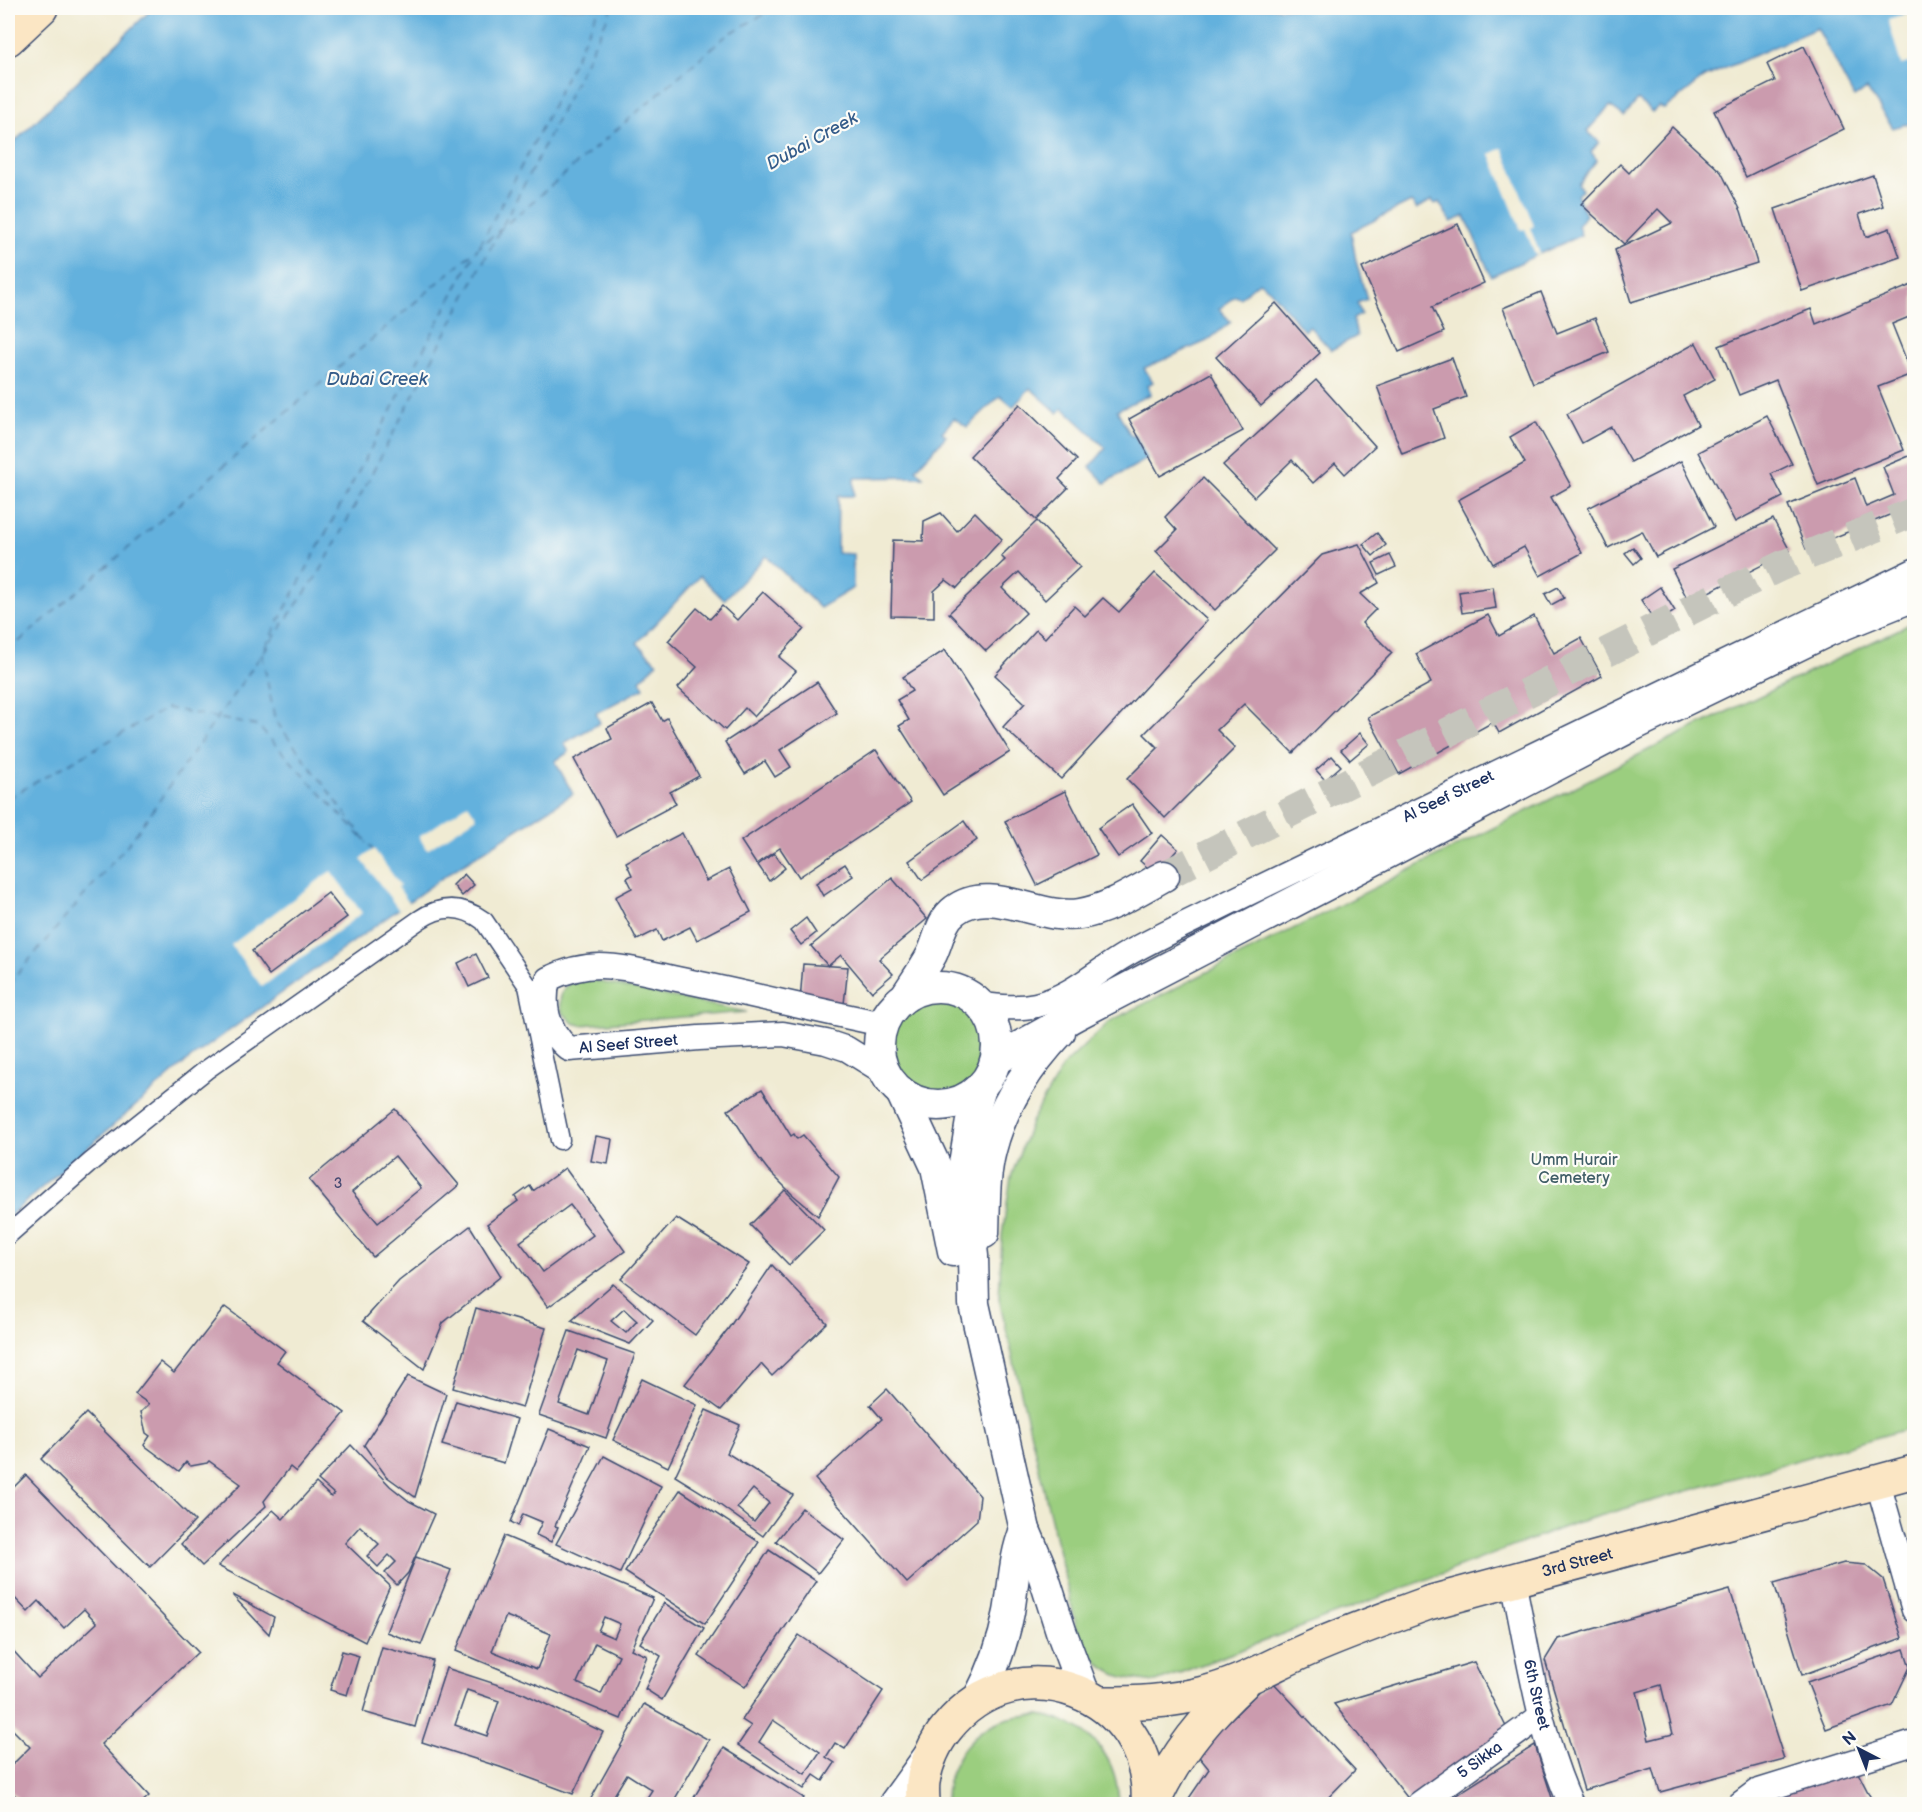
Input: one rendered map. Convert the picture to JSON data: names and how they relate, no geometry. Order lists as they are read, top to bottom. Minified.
{"streets":{"main road":["3rd Street"],"street":["Al Seef Street","6th Street","5 Sikka"]},"crossings":[["3rd Street","6th Street"],["6th Street","5 Sikka"]],"water":["Dubai Creek"],"parks":["Umm Hurair Cemetery"],"house_numbers":["3"],"north":"top left"}
